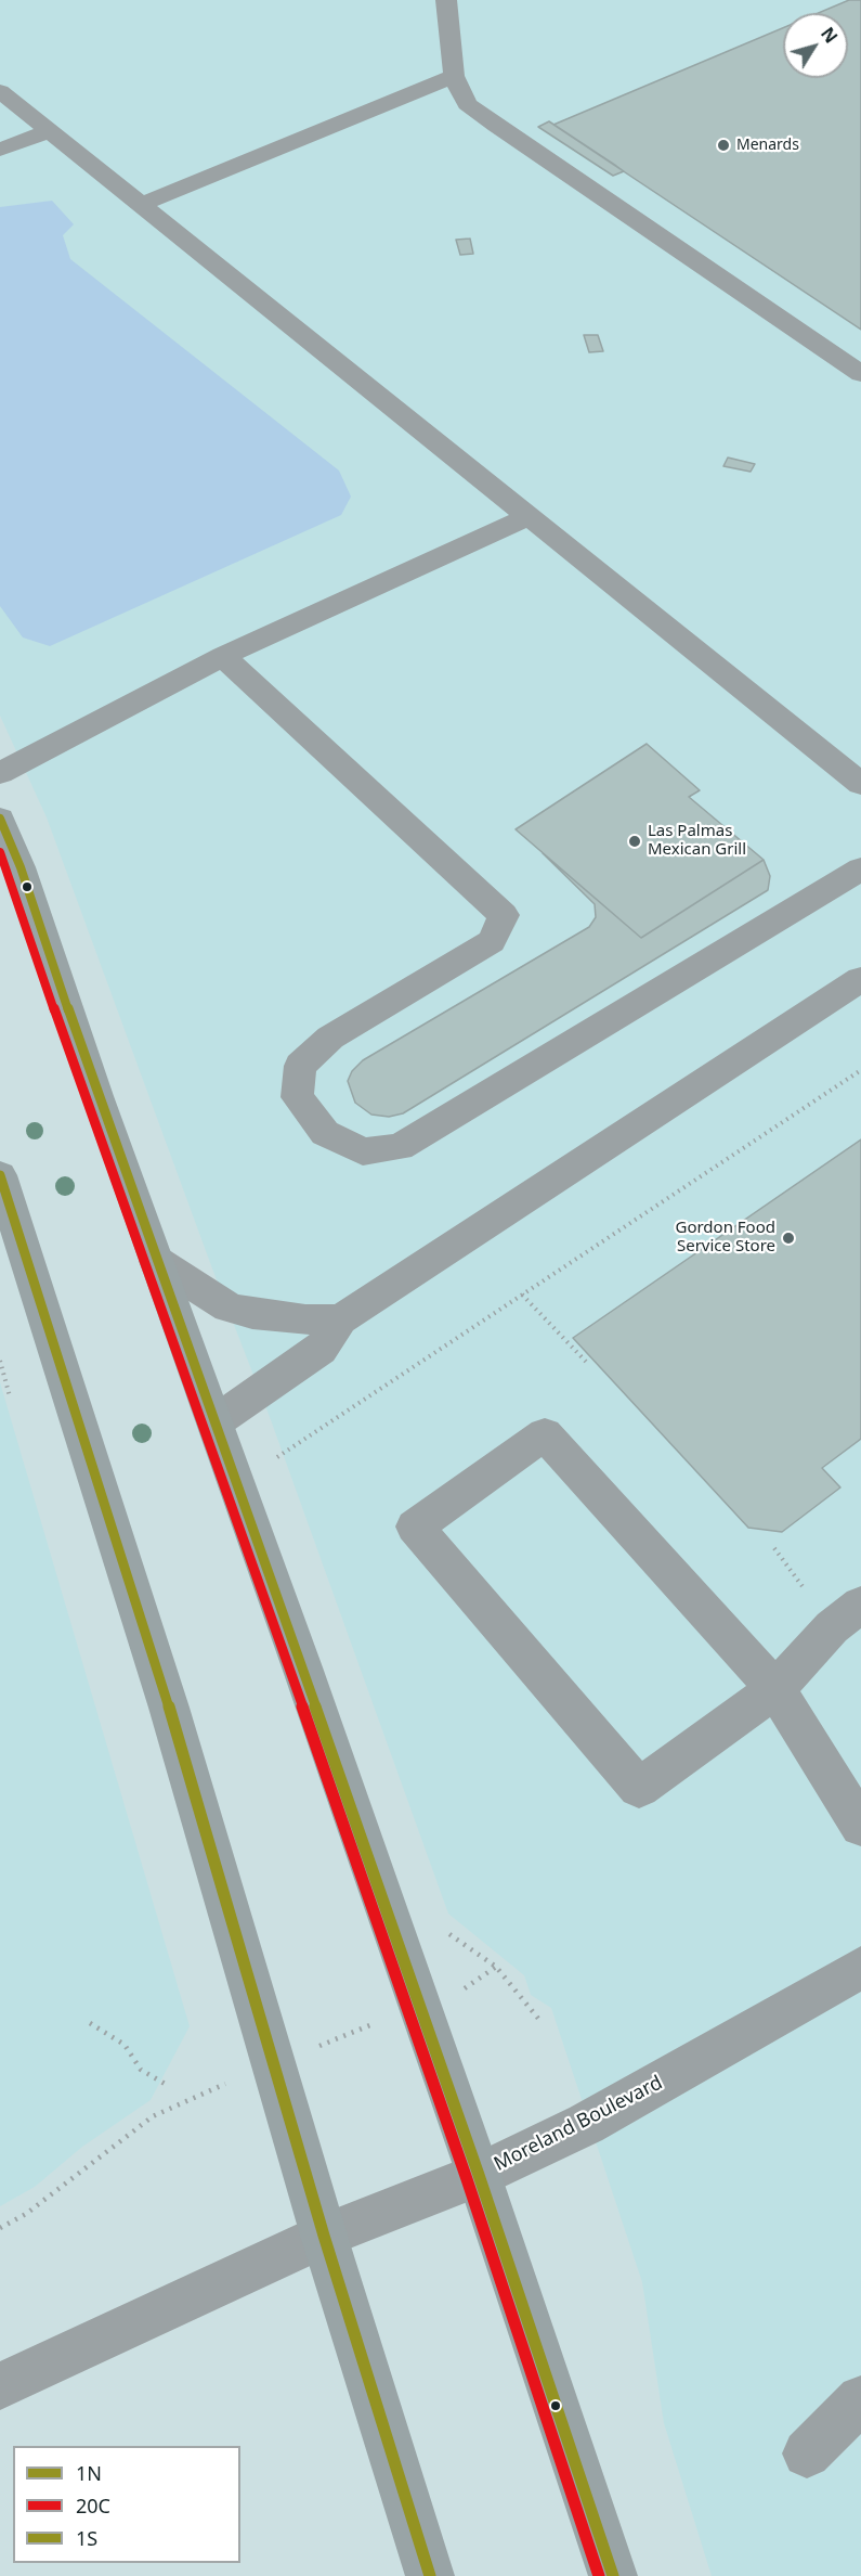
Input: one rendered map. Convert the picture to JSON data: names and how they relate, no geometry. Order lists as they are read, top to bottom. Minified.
{"streets":{"street":["Moreland Boulevard"]},"places":["Menards","Las Palmas Mexican Grill","Gordon Food Service Store"],"lines":["transit line 1N","transit line 20C","transit line 1S"],"legend":["1N","20C","1S"],"north":"top right"}
